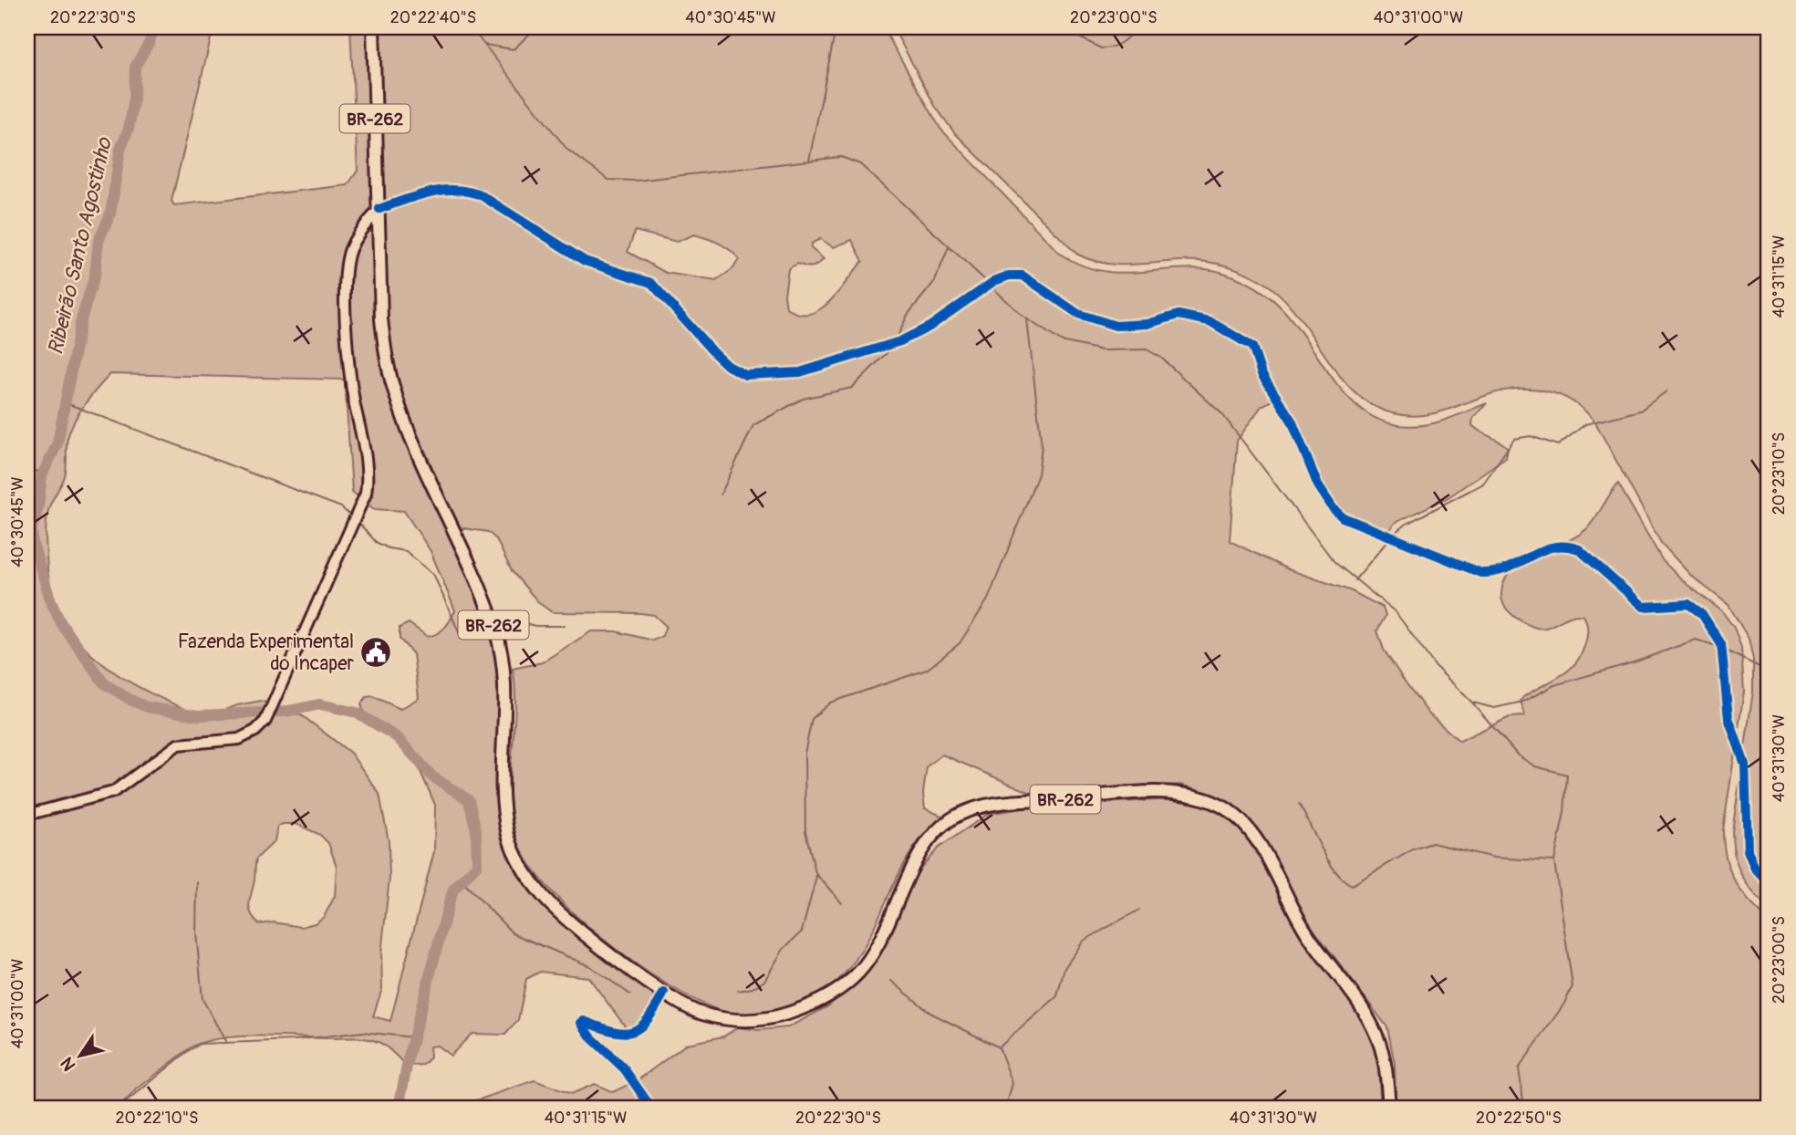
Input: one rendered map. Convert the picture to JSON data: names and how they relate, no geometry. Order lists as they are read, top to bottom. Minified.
{"streets":{"highway":["BR-262"]},"water":["Ribeirão Santo Agostinho"],"places":{"public building":["Fazenda Experimental do Incaper"]},"north":"bottom left","coordinates":["20°22'30\"S","20°22'40\"S","40°30'45\"W","20°23'00\"S","40°31'00\"W","40°31'15\"W","20°23'10\"S","40°31'30\"W","20°22'10\"S","20°22'50\"S"]}
